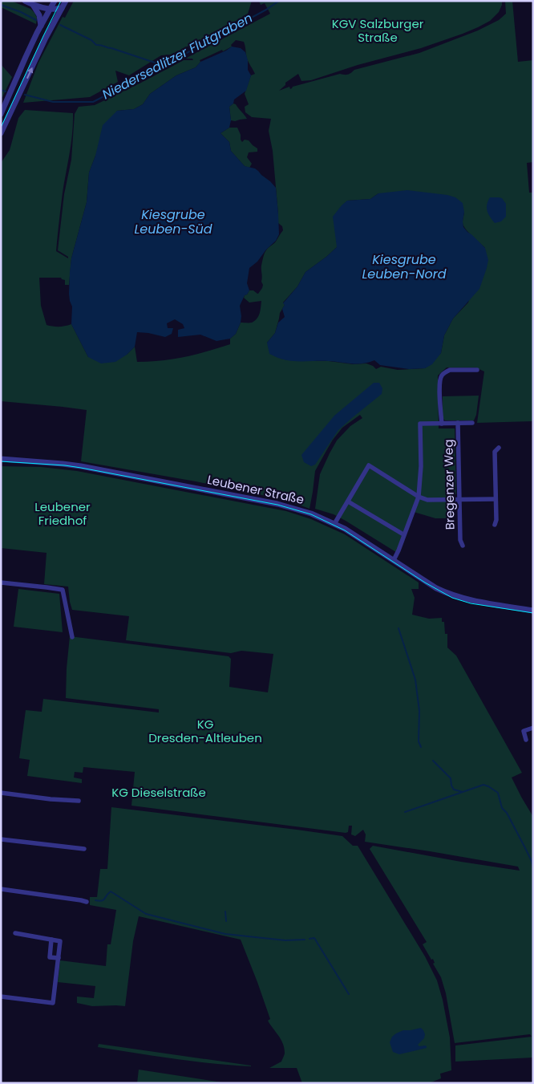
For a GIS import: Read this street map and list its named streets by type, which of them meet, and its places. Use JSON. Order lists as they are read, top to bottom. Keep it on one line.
{"streets":{"street":["Bregenzer Weg","Leubener Straße"]},"water":["Niedersedlitzer Flutgraben","Kiesgrube Leuben-Süd","Kiesgrube Leuben-Nord"],"parks":["KGV Salzburger Straße","Leubener Friedhof","KG Dresden-Altleuben","KG Dieselstraße"]}
